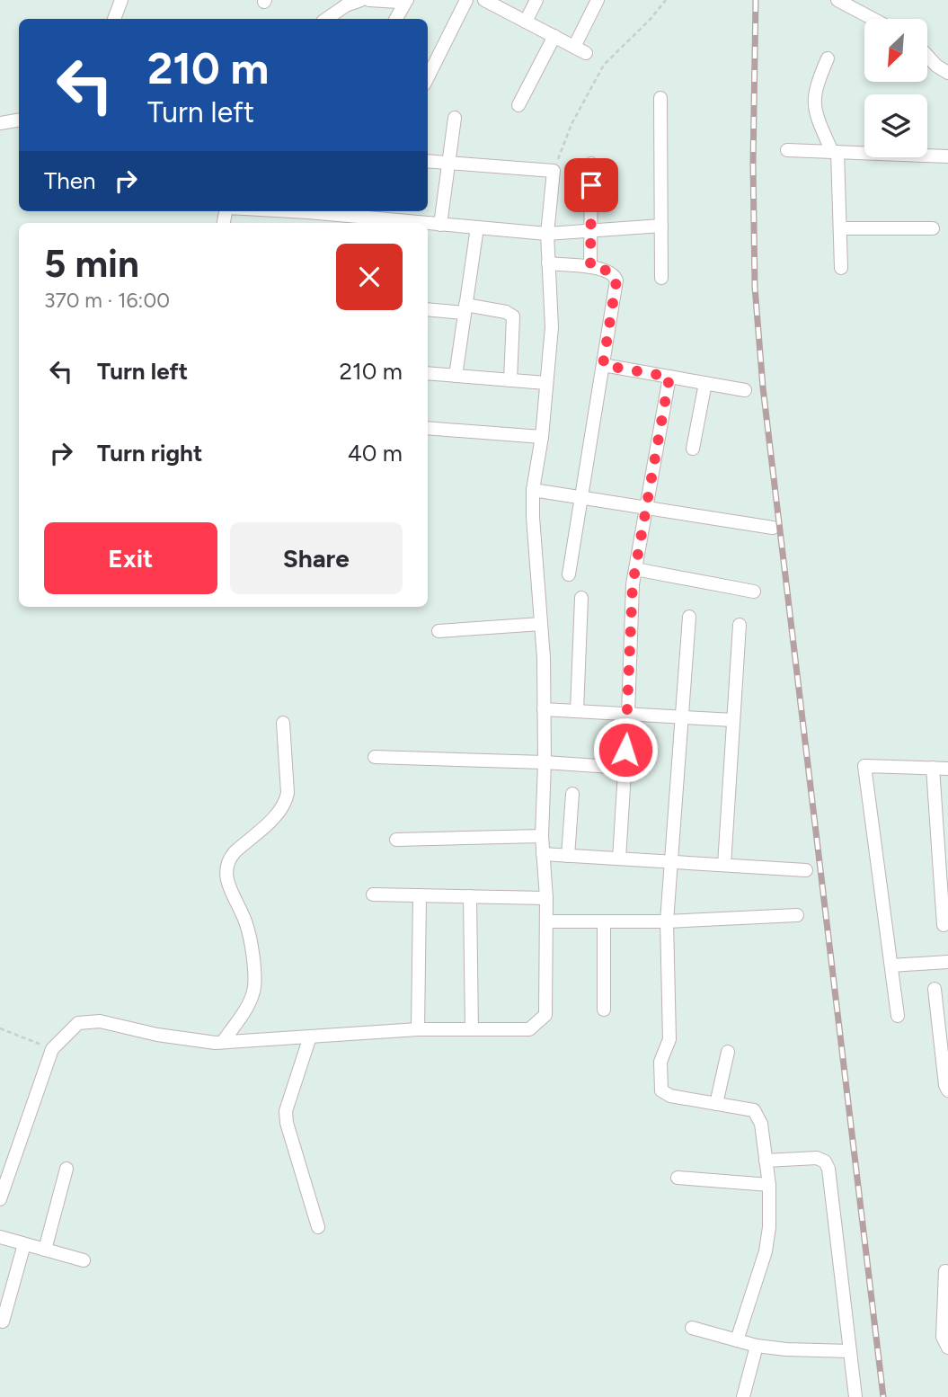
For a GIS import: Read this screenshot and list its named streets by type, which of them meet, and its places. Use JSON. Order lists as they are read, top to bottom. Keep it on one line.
{"north":"bottom left","page":{"turn":["210 m","Turn left"],"then":"Then","heading":["5 min","370 m · 16:00"],"list":[{"name":"Turn left","value":"210 m"},{"name":"Turn right","value":"40 m"}],"buttons":["Exit","Share"]}}
